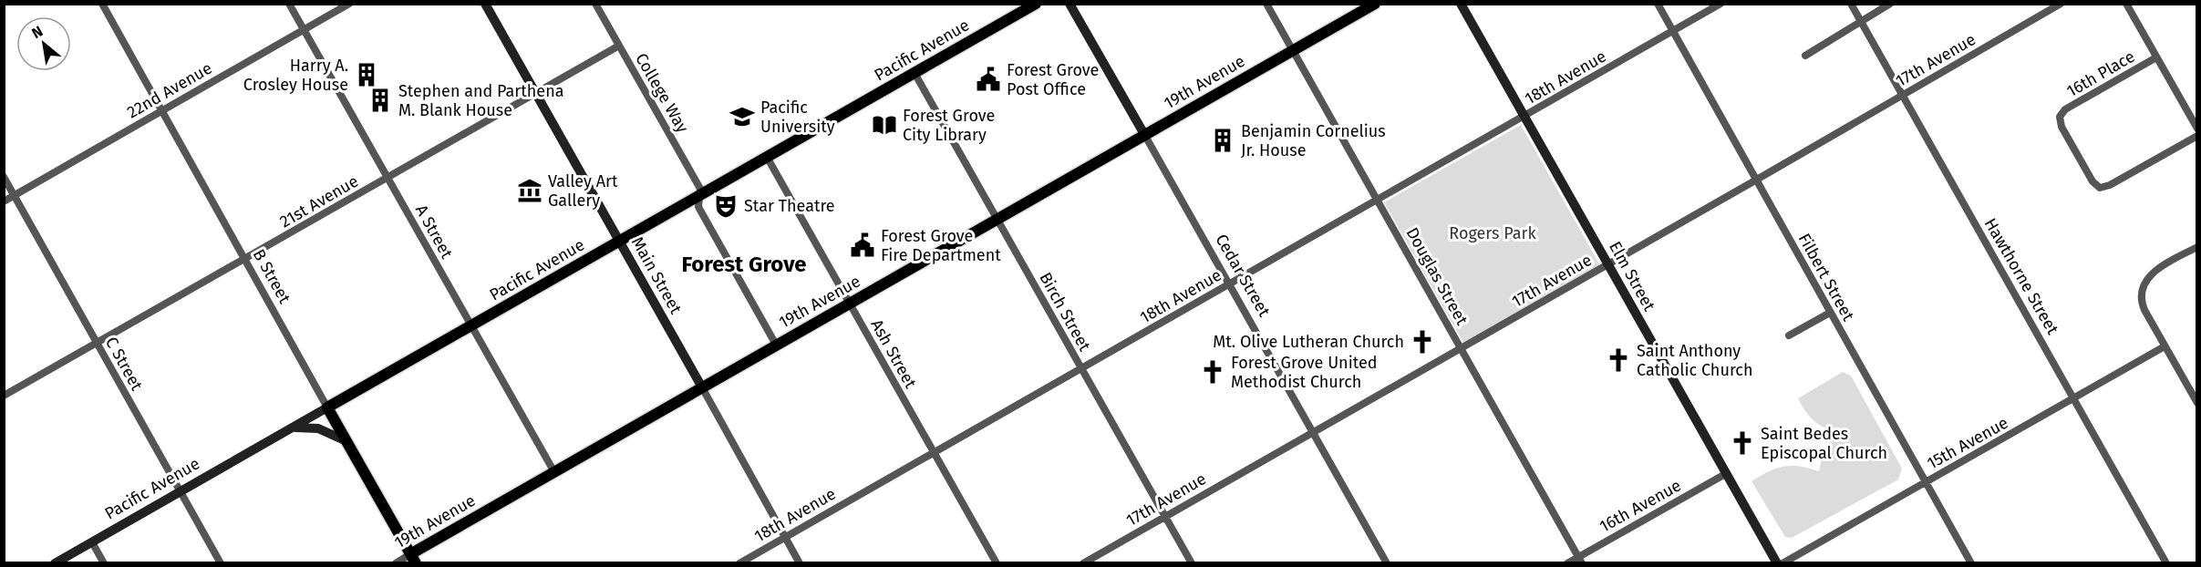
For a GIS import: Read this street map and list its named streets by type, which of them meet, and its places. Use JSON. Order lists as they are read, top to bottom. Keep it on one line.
{"streets":{"main road":["Pacific Avenue","19th Avenue","B Street"],"street":["17th Avenue","16th Place","18th Avenue","22nd Avenue","College Way","21st Avenue","A Street","Main Street","Cedar Street","Douglas Street","Elm Street","Hawthorne Street","Filbert Street","Birch Street","Ash Street","C Street","15th Avenue","16th Avenue"]},"crossings":[["Pacific Avenue","College Way"],["Pacific Avenue","A Street"],["Pacific Avenue","Main Street"],["Pacific Avenue","B Street"],["Pacific Avenue","Birch Street"],["Pacific Avenue","Ash Street"],["Pacific Avenue","C Street"],["17th Avenue","Cedar Street"],["17th Avenue","Douglas Street"],["17th Avenue","Elm Street"],["17th Avenue","Hawthorne Street"],["17th Avenue","Filbert Street"],["17th Avenue","Birch Street"],["18th Avenue","Main Street"],["18th Avenue","Cedar Street"],["18th Avenue","Douglas Street"],["18th Avenue","Elm Street"],["18th Avenue","Filbert Street"],["18th Avenue","Birch Street"],["18th Avenue","Ash Street"],["19th Avenue","College Way"],["19th Avenue","A Street"],["19th Avenue","Main Street"],["19th Avenue","Cedar Street"],["19th Avenue","B Street"],["19th Avenue","Douglas Street"],["19th Avenue","Birch Street"],["19th Avenue","Ash Street"],["22nd Avenue","A Street"],["22nd Avenue","B Street"],["22nd Avenue","C Street"],["College Way","21st Avenue"],["21st Avenue","A Street"],["21st Avenue","Main Street"],["21st Avenue","B Street"],["21st Avenue","C Street"],["Douglas Street","16th Avenue"],["Elm Street","16th Avenue"],["Hawthorne Street","15th Avenue"],["Filbert Street","15th Avenue"]],"districts":["Forest Grove"],"parks":["Rogers Park"],"places":{"building":["Harry A. Crosley House","Stephen and Parthena M. Blank House","Benjamin Cornelius Jr. House"],"public building":["Forest Grove Post Office","Forest Grove Fire Department"],"school or university":["Pacific University"],"library":["Forest Grove City Library"],"museum":["Valley Art Gallery"],"theatre":["Star Theatre"],"church":["Mt. Olive Lutheran Church","Saint Anthony Catholic Church","Forest Grove United Methodist Church","Saint Bedes Episcopal Church"]},"north":"top left"}
